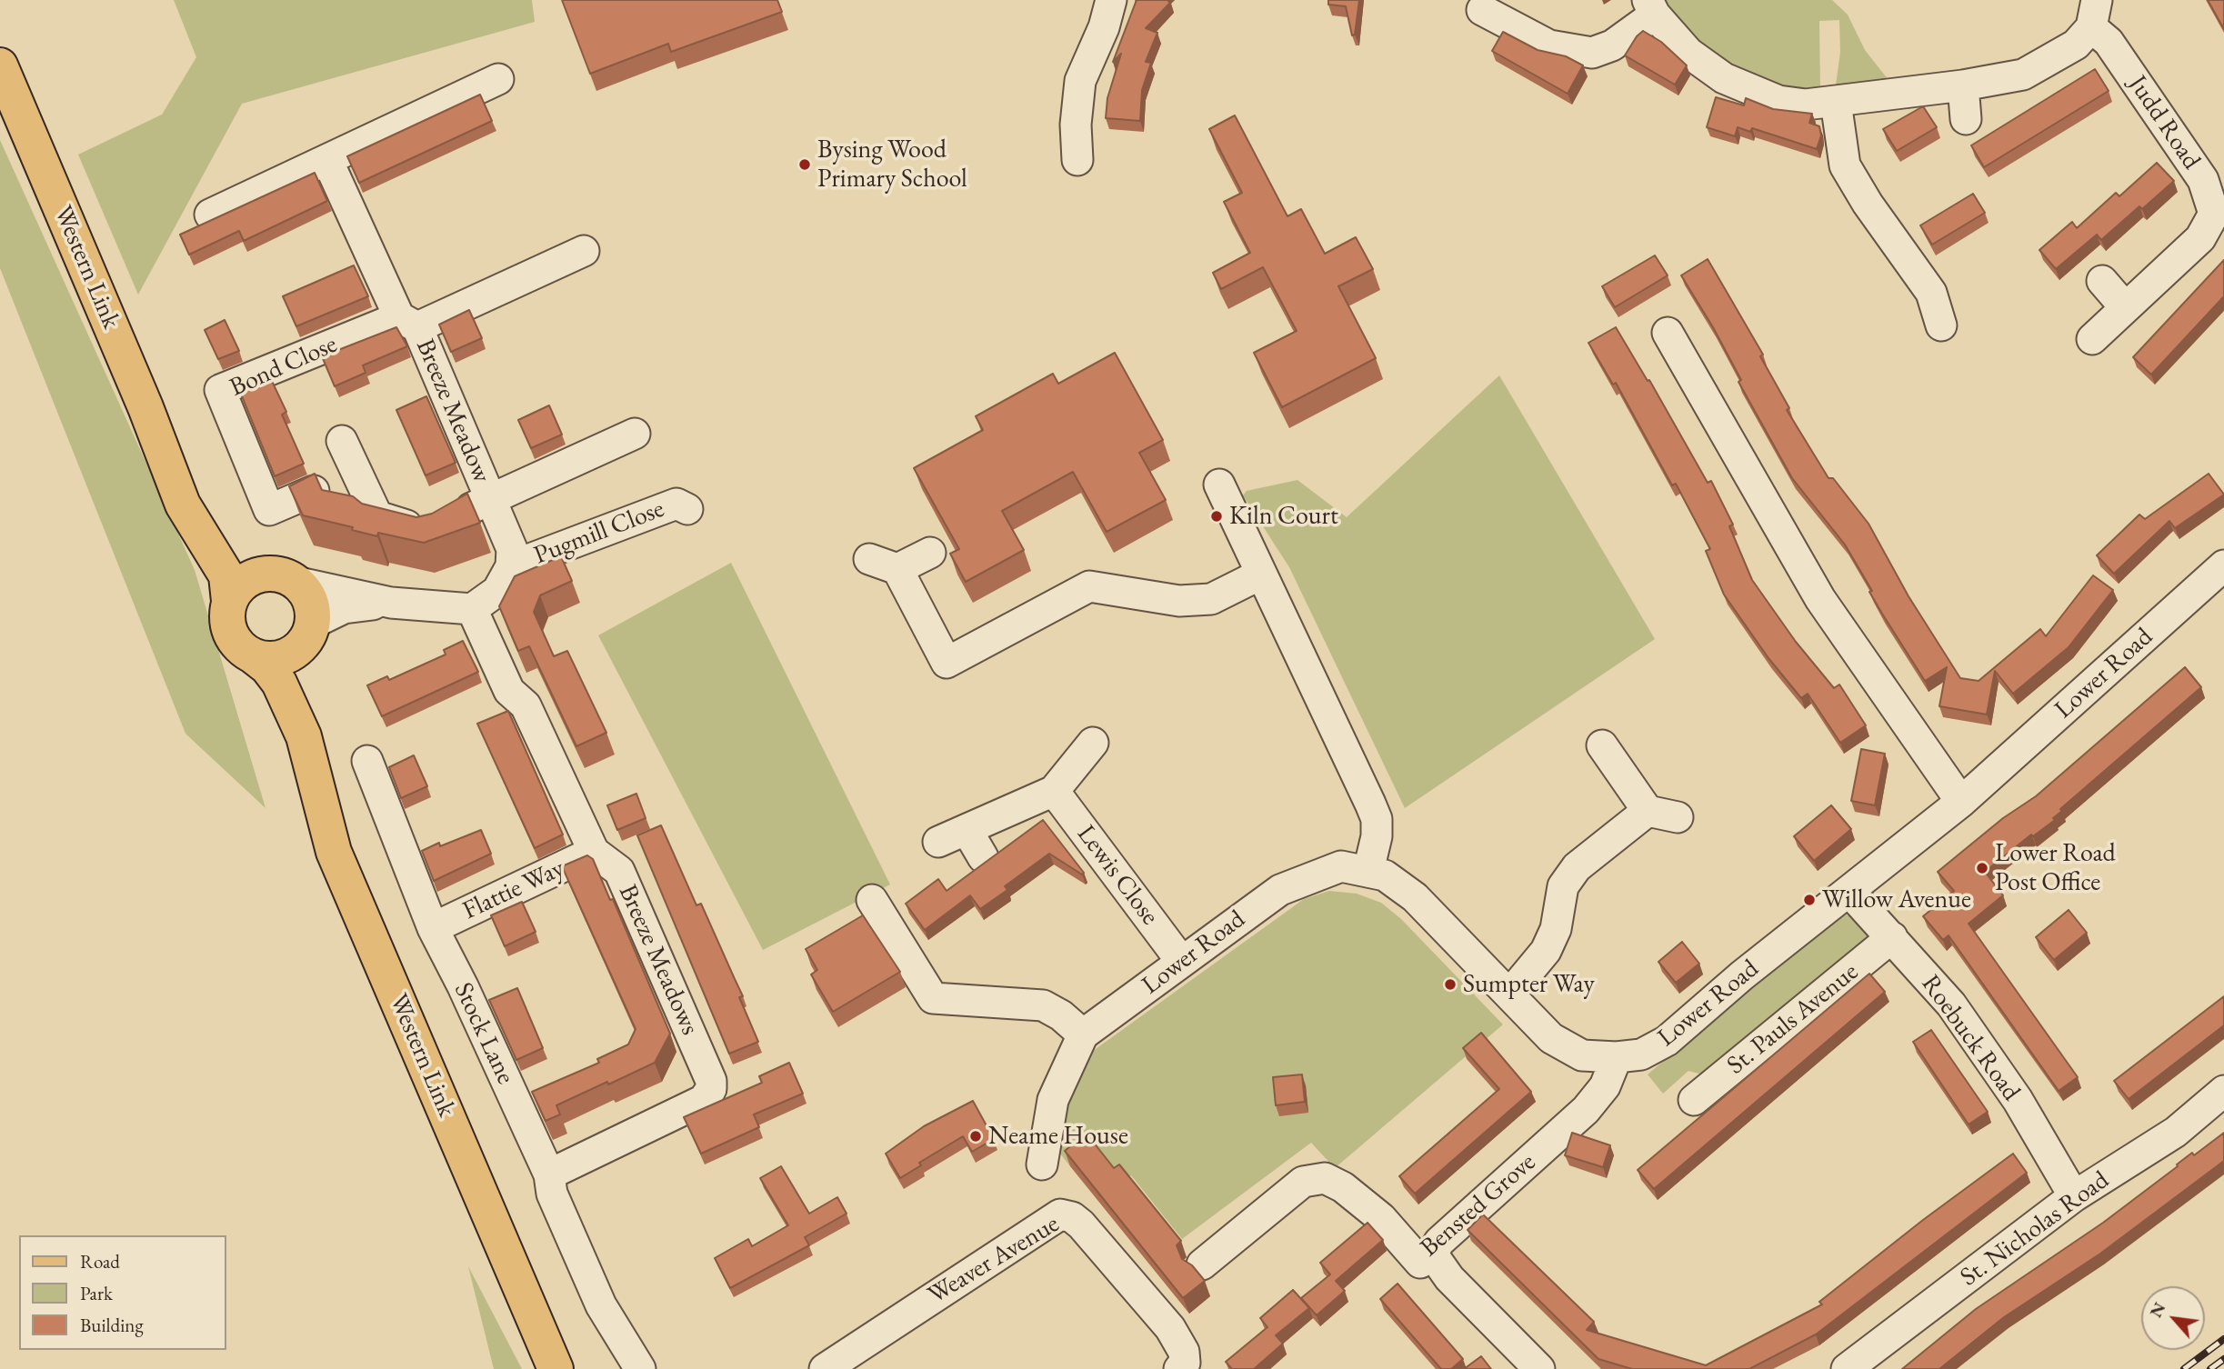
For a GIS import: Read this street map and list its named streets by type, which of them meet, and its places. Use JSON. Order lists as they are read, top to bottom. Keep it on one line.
{"streets":{"main road":["Western Link"],"street":["Judd Road","Bond Close","Breeze Meadow","Pugmill Close","Lower Road","Lewis Close","Flattie Way","Breeze Meadows","St. Pauls Avenue","Stock Lane","Roebuck Road","Bensted Grove","St. Nicholas Road","Weaver Avenue"]},"crossings":[["Bond Close","Breeze Meadow"],["Breeze Meadow","Pugmill Close"],["Lower Road","Lewis Close"],["Lower Road","Roebuck Road"],["Lower Road","Bensted Grove"],["Flattie Way","Breeze Meadows"],["Flattie Way","Stock Lane"],["Breeze Meadows","Stock Lane"],["St. Pauls Avenue","Roebuck Road"],["Roebuck Road","St. Nicholas Road"]],"places":["Bysing Wood Primary School","Kiln Court","Lower Road Post Office","Willow Avenue","Sumpter Way","Neame House"],"legend":["Road","Park","Building"],"north":"top left"}
